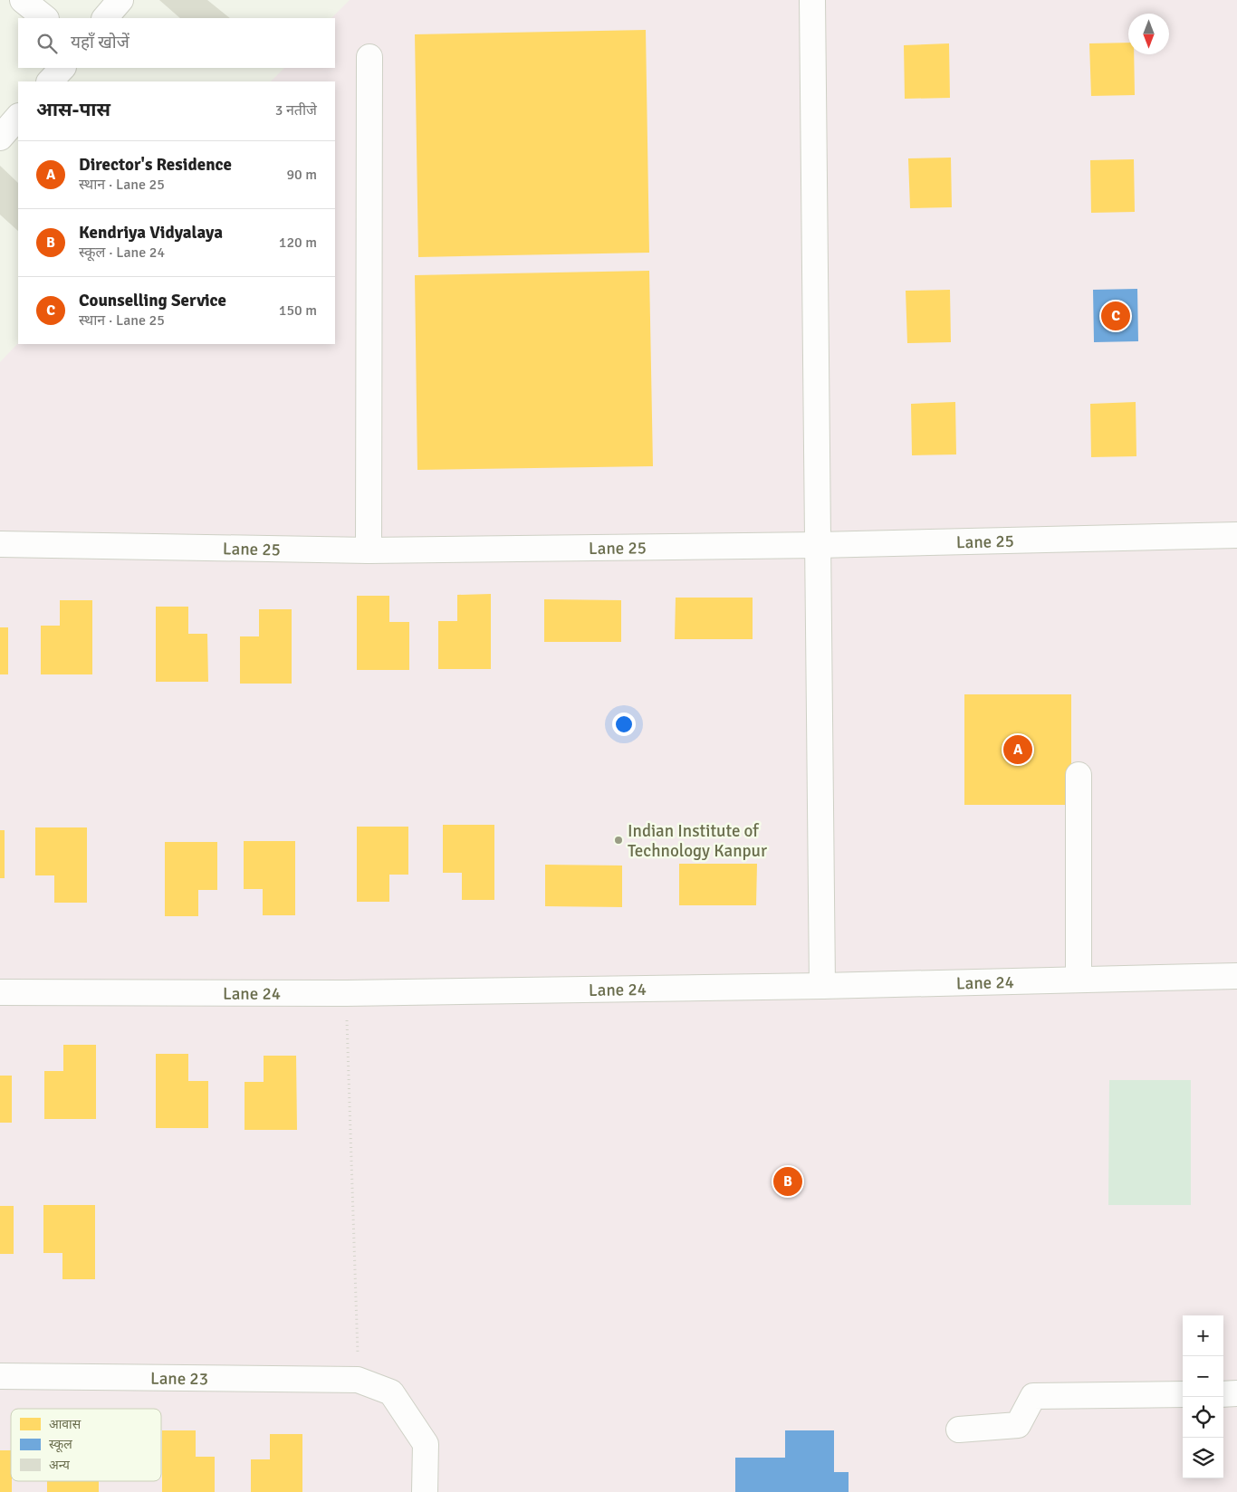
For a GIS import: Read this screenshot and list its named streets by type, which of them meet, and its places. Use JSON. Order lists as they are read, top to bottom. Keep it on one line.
{"streets":{"street":["Lane 25","Lane 24","Lane 23"]},"places":["Indian Institute of Technology Kanpur"],"legend":["आवास","स्कूल","अन्य"],"north":"bottom","page":{"search":"यहाँ खोजें","heading":["आस-पास","3 नतीजे"],"list":[{"mark":"A","name":"Director's Residence","note":"स्थान · Lane 25","value":"90 m"},{"mark":"B","name":"Kendriya Vidyalaya","note":"स्कूल · Lane 24","value":"120 m"},{"mark":"C","name":"Counselling Service","note":"स्थान · Lane 25","value":"150 m"}],"pins":["C","A","B"],"map_buttons":["+","−"]}}
